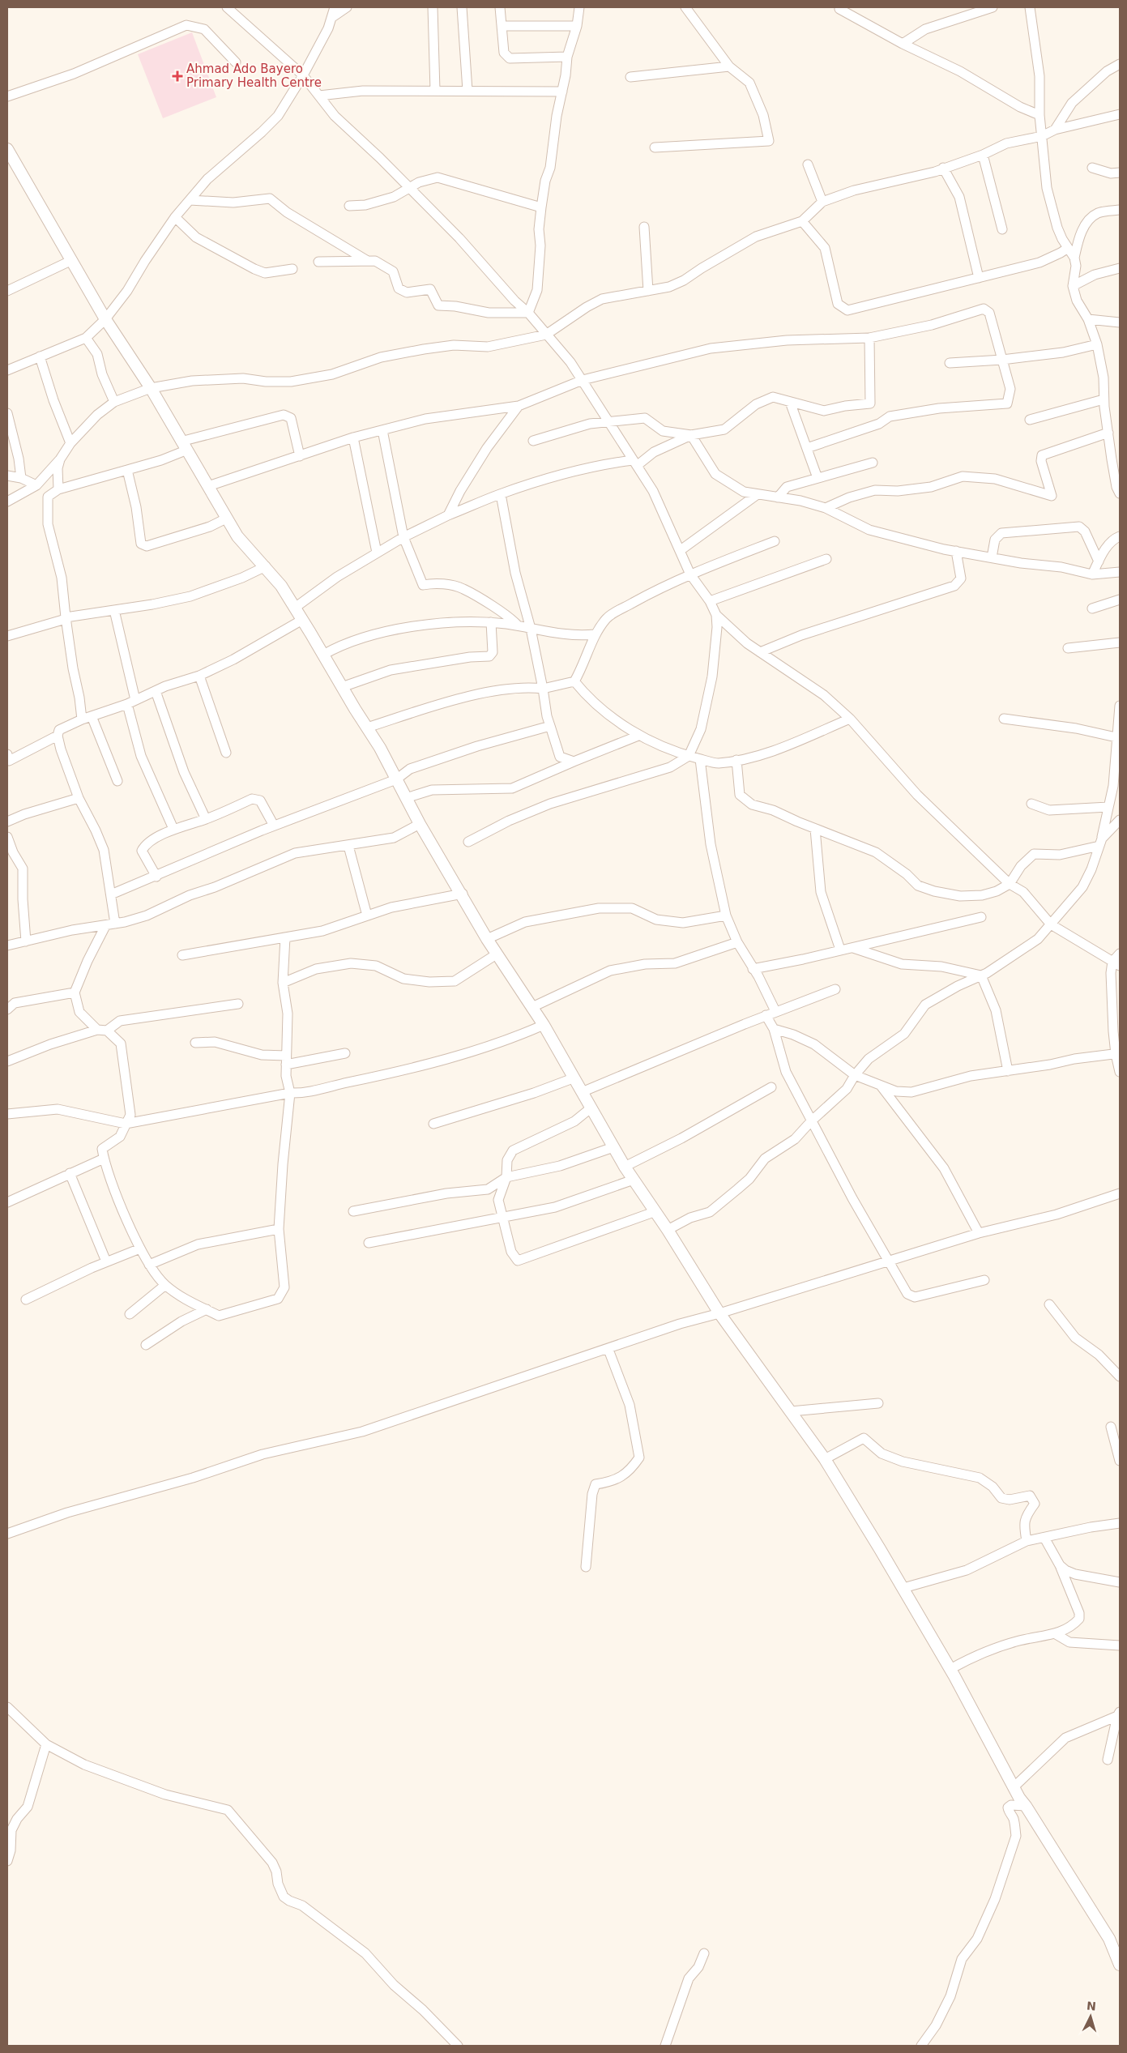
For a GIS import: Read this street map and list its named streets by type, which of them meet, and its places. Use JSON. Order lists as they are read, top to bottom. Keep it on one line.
{"places":{"health":["Ahmad Ado Bayero Primary Health Centre"]},"north":"top"}
